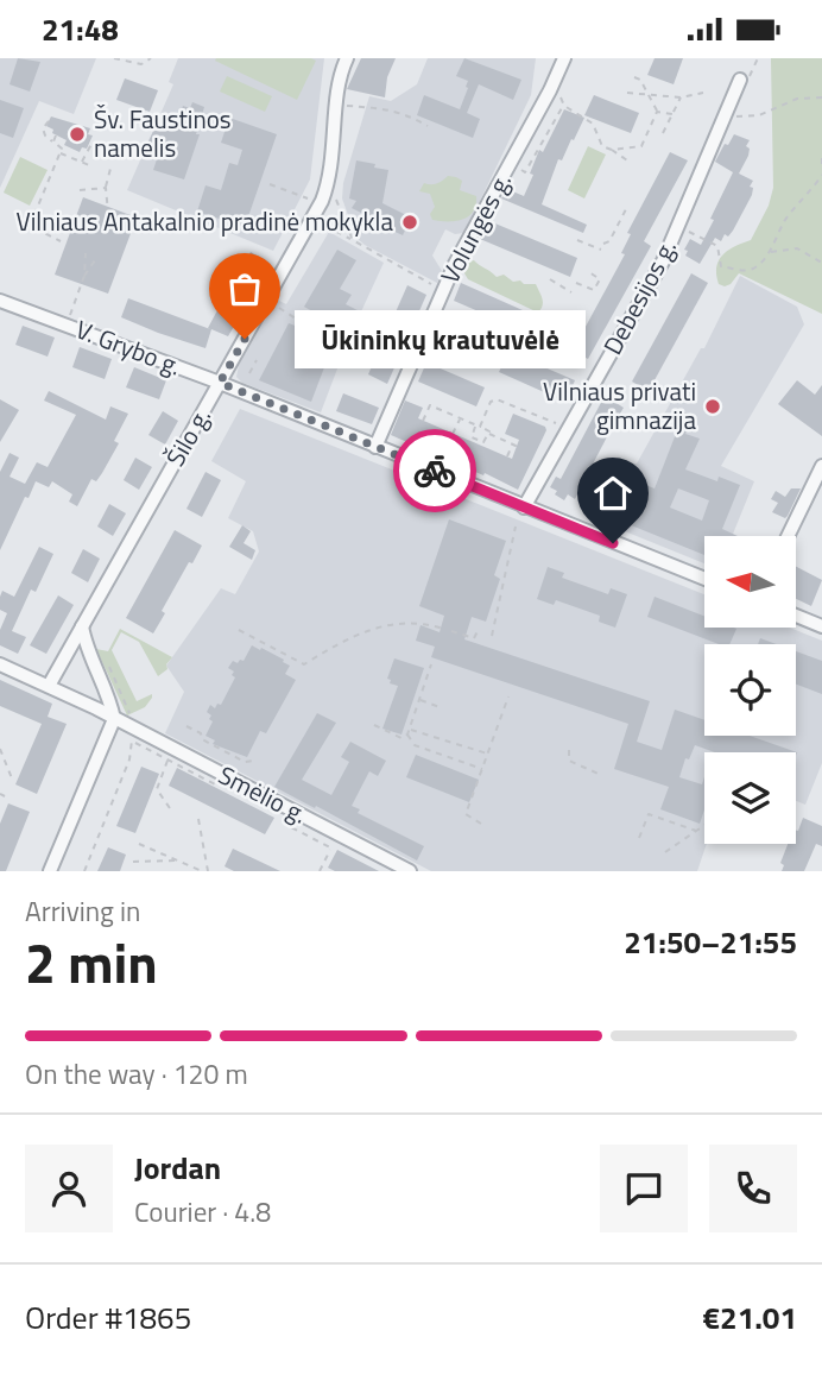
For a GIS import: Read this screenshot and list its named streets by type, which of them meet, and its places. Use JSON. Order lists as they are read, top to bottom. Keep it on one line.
{"streets":{"street":["Volungės g.","Debesijos g.","V. Grybo g.","Šilo g.","Smėlio g."]},"crossings":[["Volungės g.","V. Grybo g."],["Debesijos g.","V. Grybo g."],["V. Grybo g.","Šilo g."]],"places":["Šv. Faustinos namelis","Vilniaus Antakalnio pradinė mokykla","Ūkininkų krautuvėlė","Vilniaus privati gimnazija"],"north":"left","page":{"status":"21:48","bubble":"Ūkininkų krautuvėlė","heading":["2 min","Arriving in","21:50–21:55"],"panel":["Jordan","Courier · 4.8","Order #1865","€21.01"],"bar":"On the way · 120 m"}}
